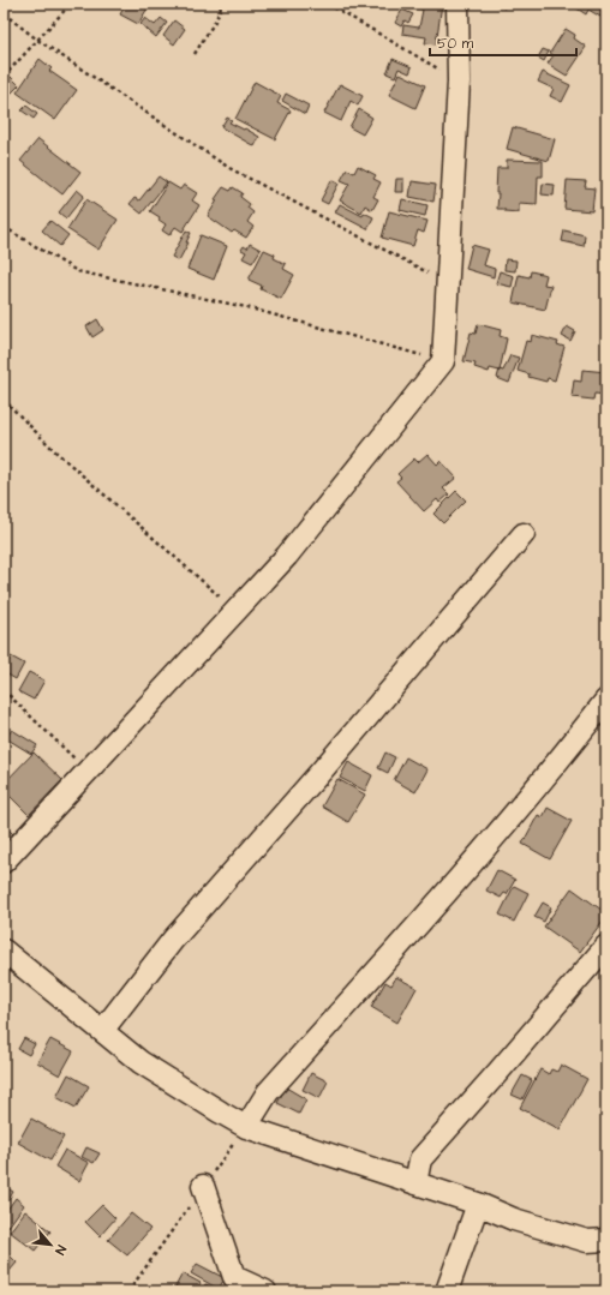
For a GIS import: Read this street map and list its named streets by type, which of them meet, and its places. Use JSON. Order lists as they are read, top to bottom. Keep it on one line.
{"scale_bar":"50 m","north":"bottom right"}
